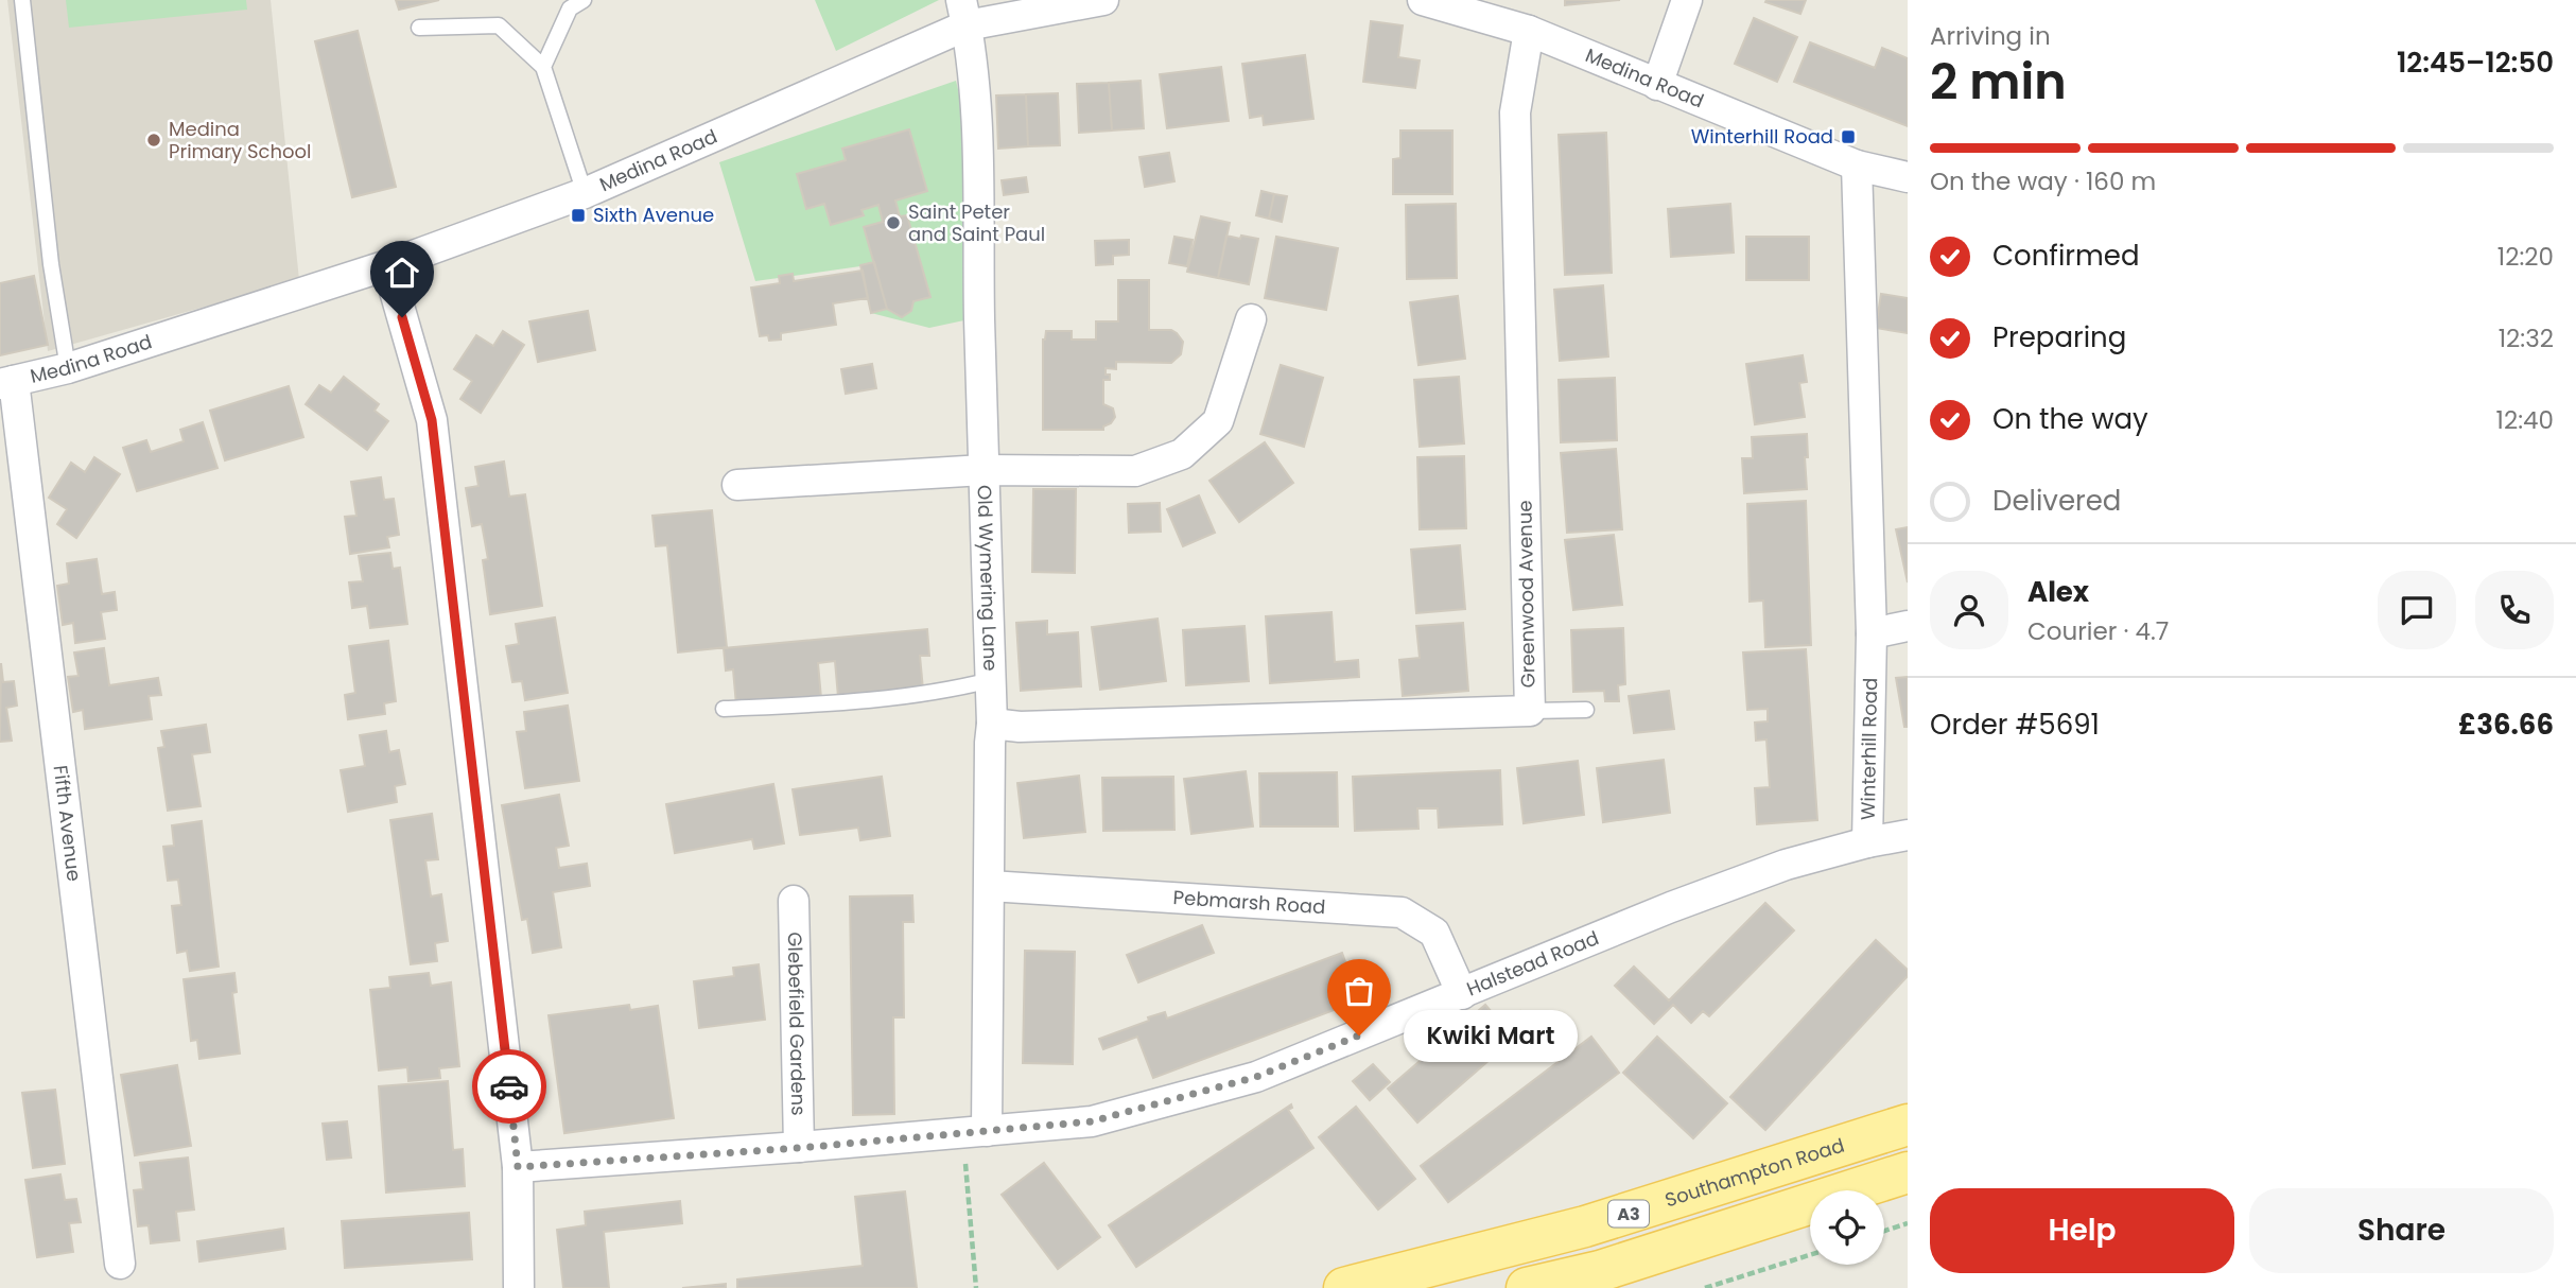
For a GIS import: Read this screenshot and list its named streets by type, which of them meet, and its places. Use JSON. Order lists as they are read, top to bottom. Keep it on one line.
{"streets":{"main road":["Southampton Road","A3"],"street":["Medina Road","Old Wymering Lane","Greenwood Avenue","Winterhill Road","Fifth Avenue","Pebmarsh Road","Halstead Road","Glebefield Gardens"]},"crossings":[["Medina Road","Old Wymering Lane"],["Medina Road","Greenwood Avenue"],["Medina Road","Winterhill Road"],["Medina Road","Fifth Avenue"],["Old Wymering Lane","Greenwood Avenue"],["Old Wymering Lane","Pebmarsh Road"],["Old Wymering Lane","Halstead Road"],["Winterhill Road","Halstead Road"],["Pebmarsh Road","Halstead Road"],["Halstead Road","Glebefield Gardens"]],"places":{"transit":["Winterhill Road","Sixth Avenue"],"other":["Medina Primary School","Saint Peter and Saint Paul","Kwiki Mart"]},"page":{"heading":["2 min","Arriving in","12:45–12:50"],"panel":["Alex","Courier · 4.7","Order #5691","£36.66"],"bar":"On the way · 160 m","list":[["Confirmed","12:20"],["Preparing","12:32"],["On the way","12:40"],"Delivered"],"bubble":"Kwiki Mart","buttons":["Help","Share"]}}
